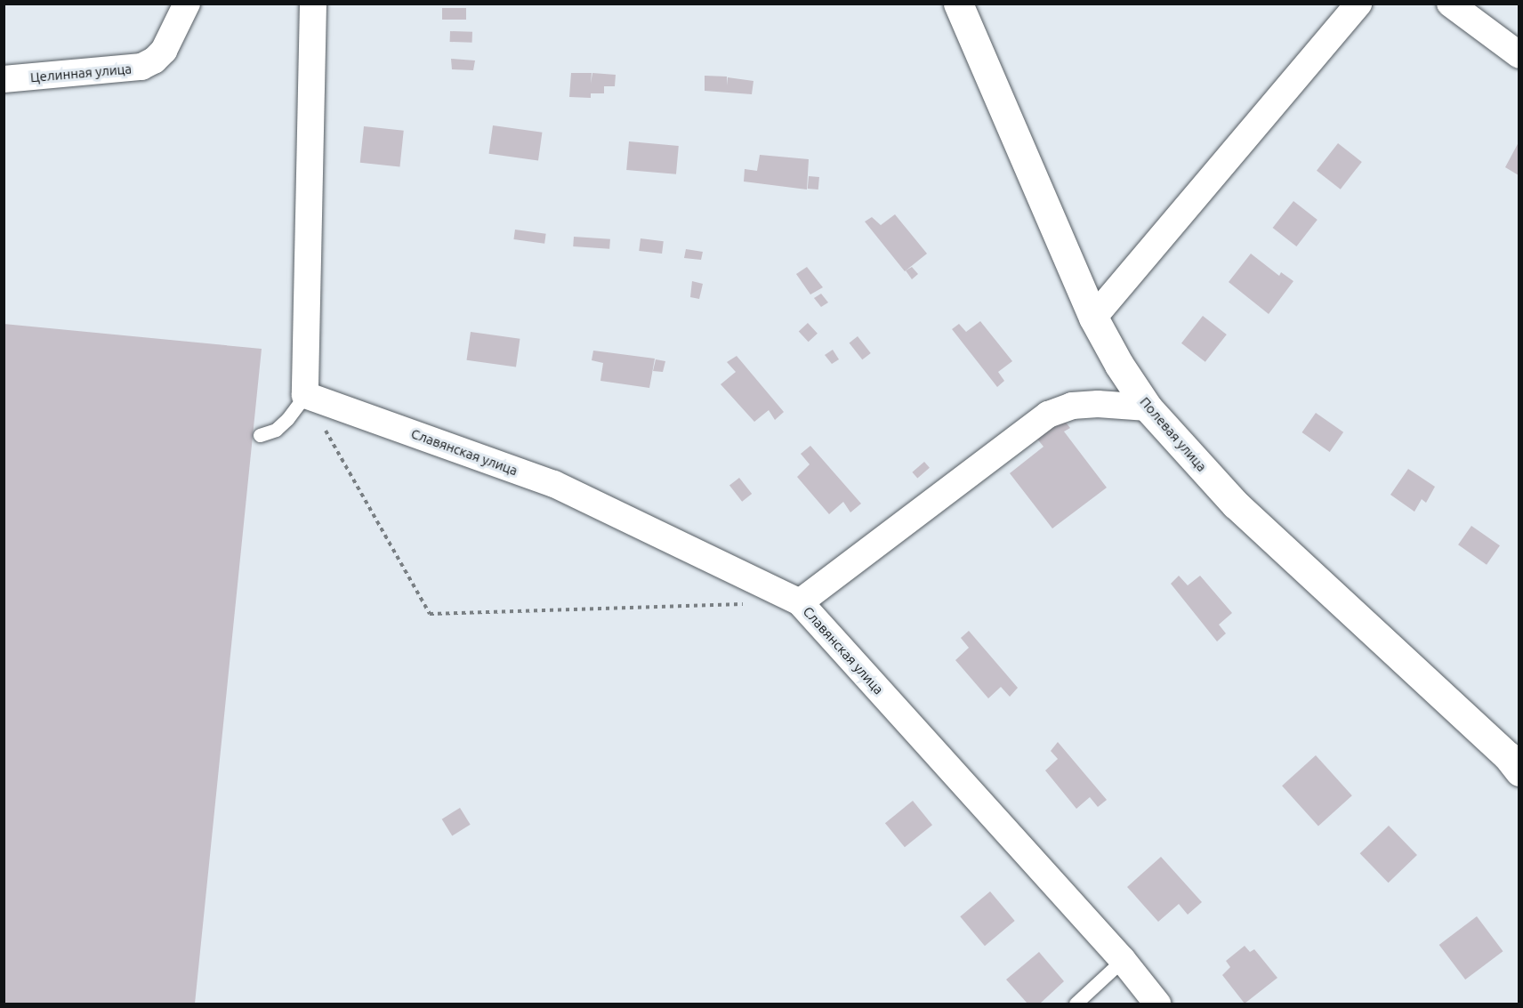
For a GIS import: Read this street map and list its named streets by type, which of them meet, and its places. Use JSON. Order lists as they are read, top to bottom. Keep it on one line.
{"streets":{"street":["Целинная улица","Полевая улица","Славянская улица"]}}
